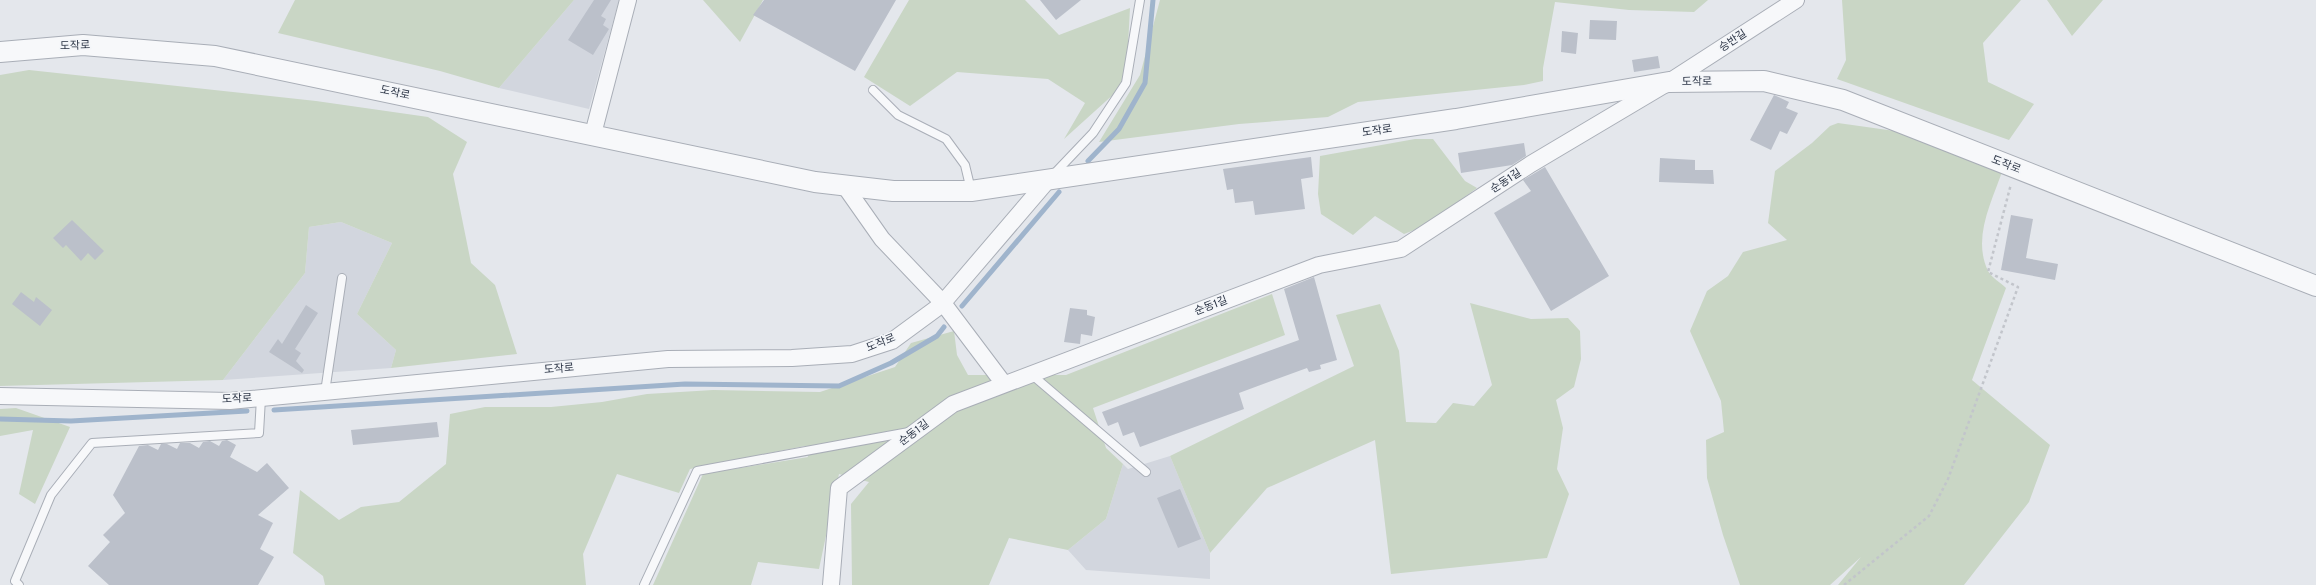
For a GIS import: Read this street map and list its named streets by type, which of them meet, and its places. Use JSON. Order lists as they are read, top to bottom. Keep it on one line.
{"streets":{"street":["승반길","도작로","순동1길"]},"crossings":[["승반길","도작로"],["승반길","순동1길"],["도작로","순동1길"]]}
